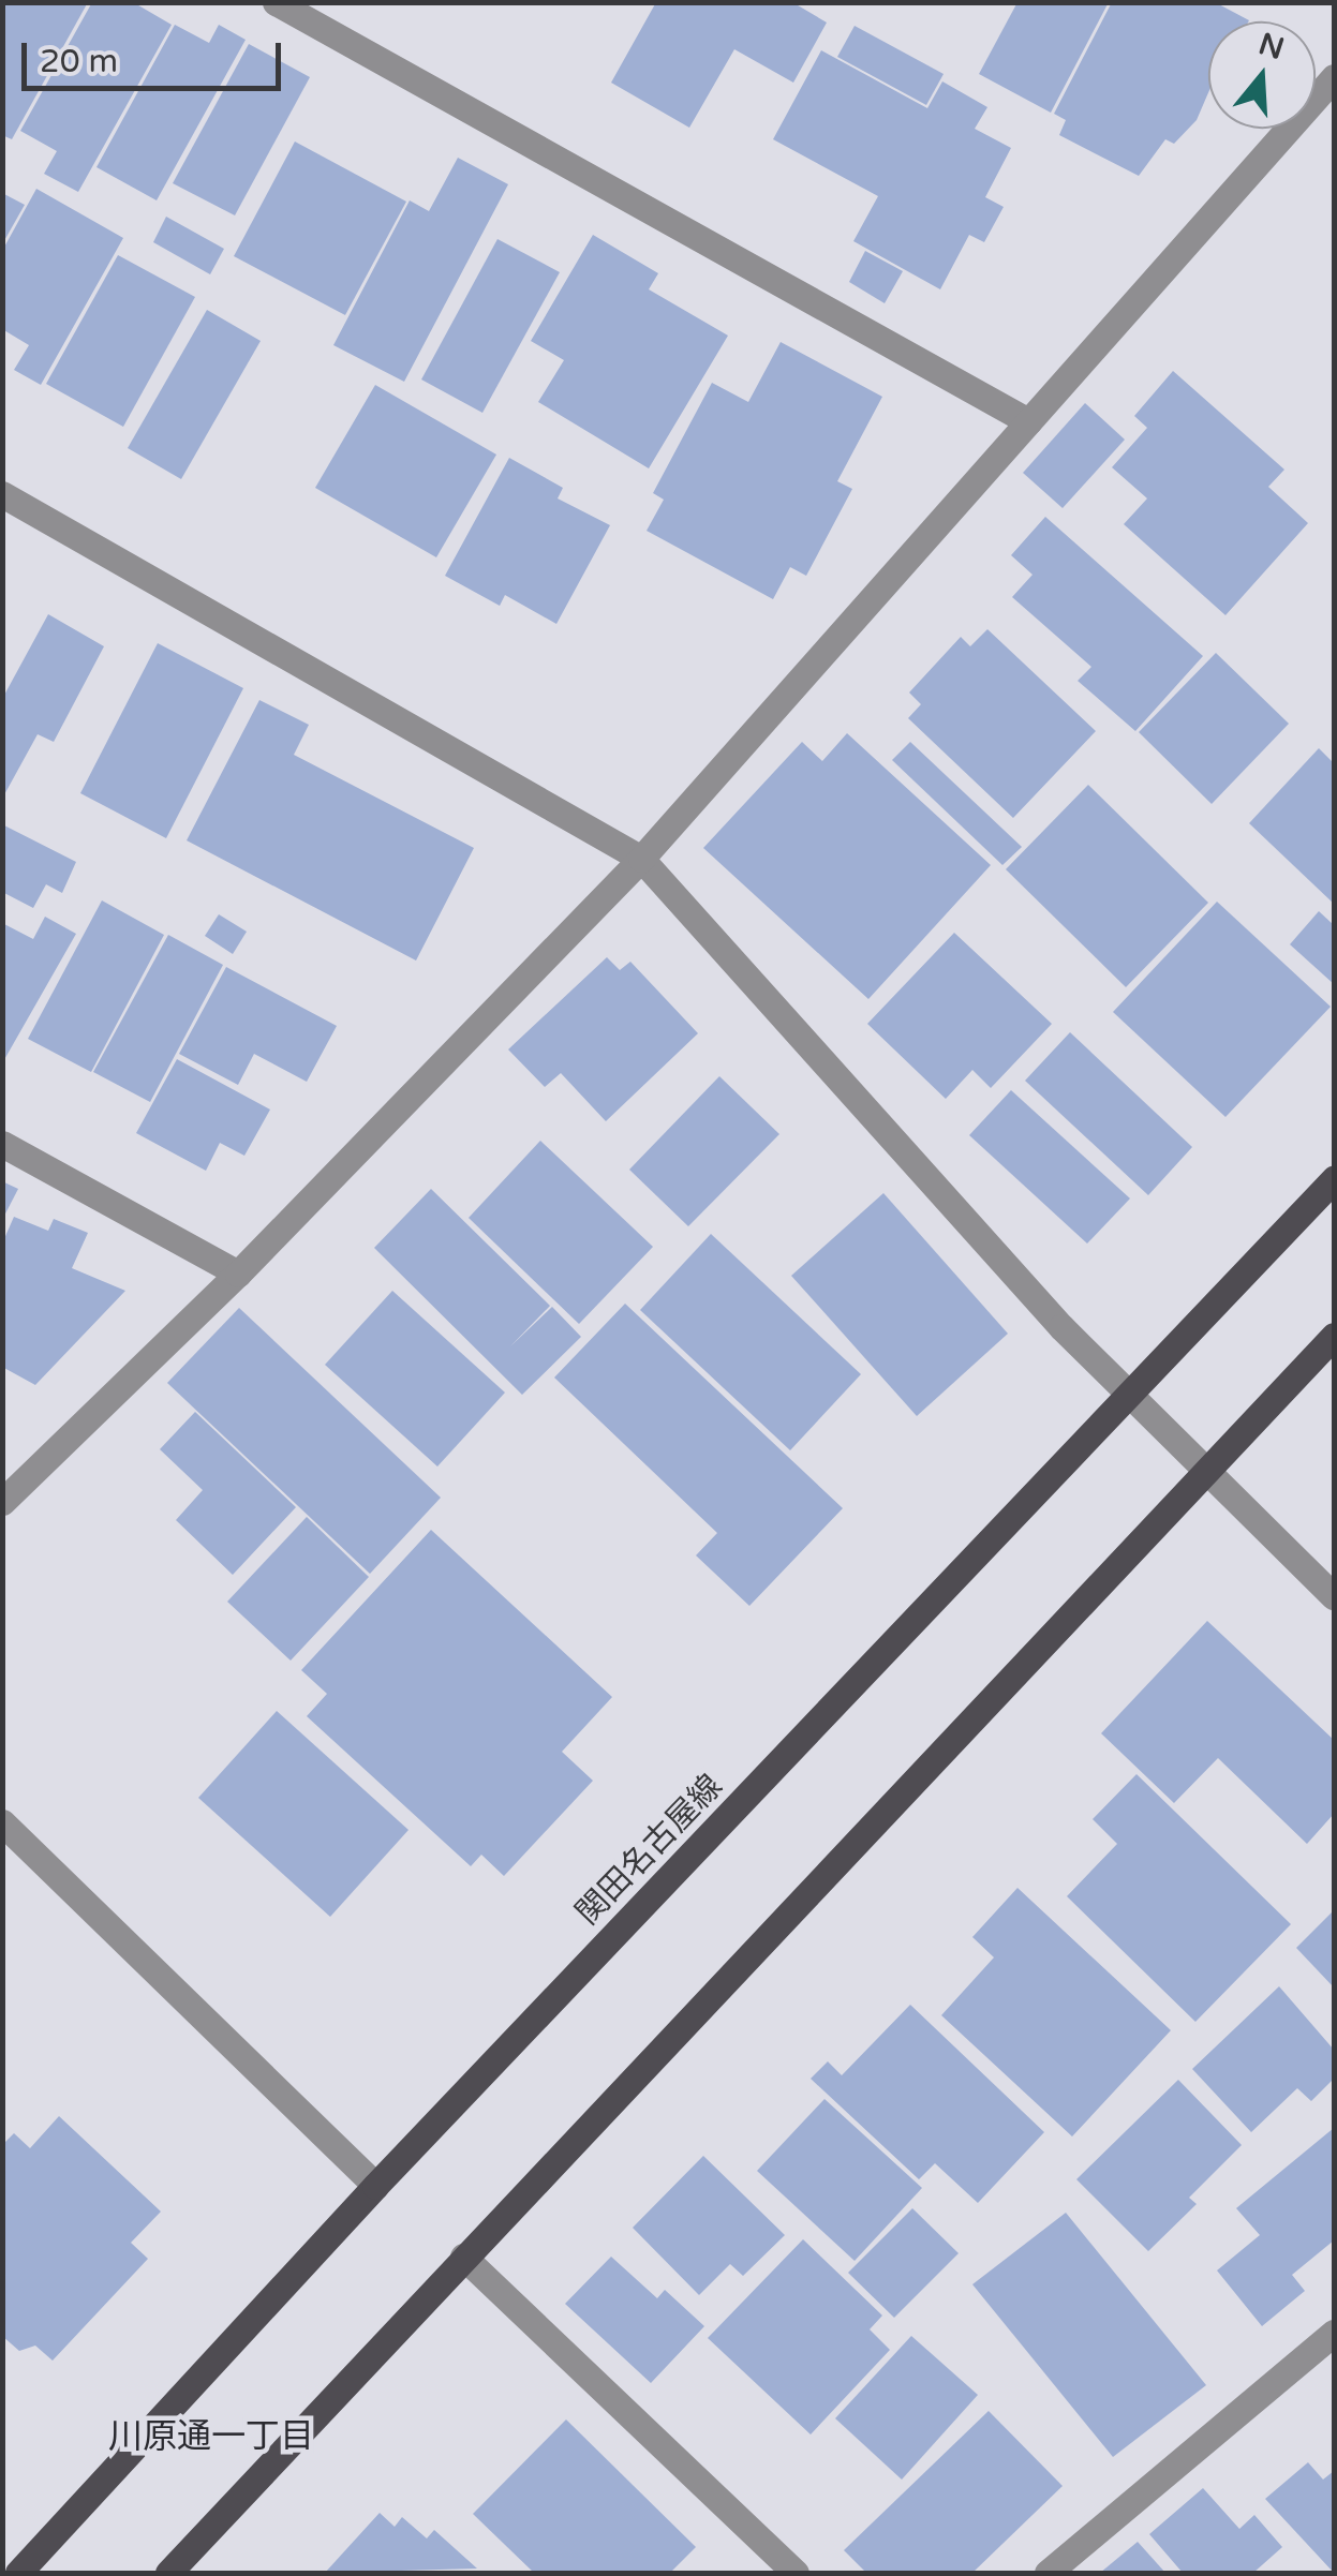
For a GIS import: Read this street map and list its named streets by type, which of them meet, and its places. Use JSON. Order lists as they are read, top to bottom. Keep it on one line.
{"streets":{"main road":["関田名古屋線"]},"districts":["川原通一丁目"],"scale_bar":"20 m","north":"top"}
